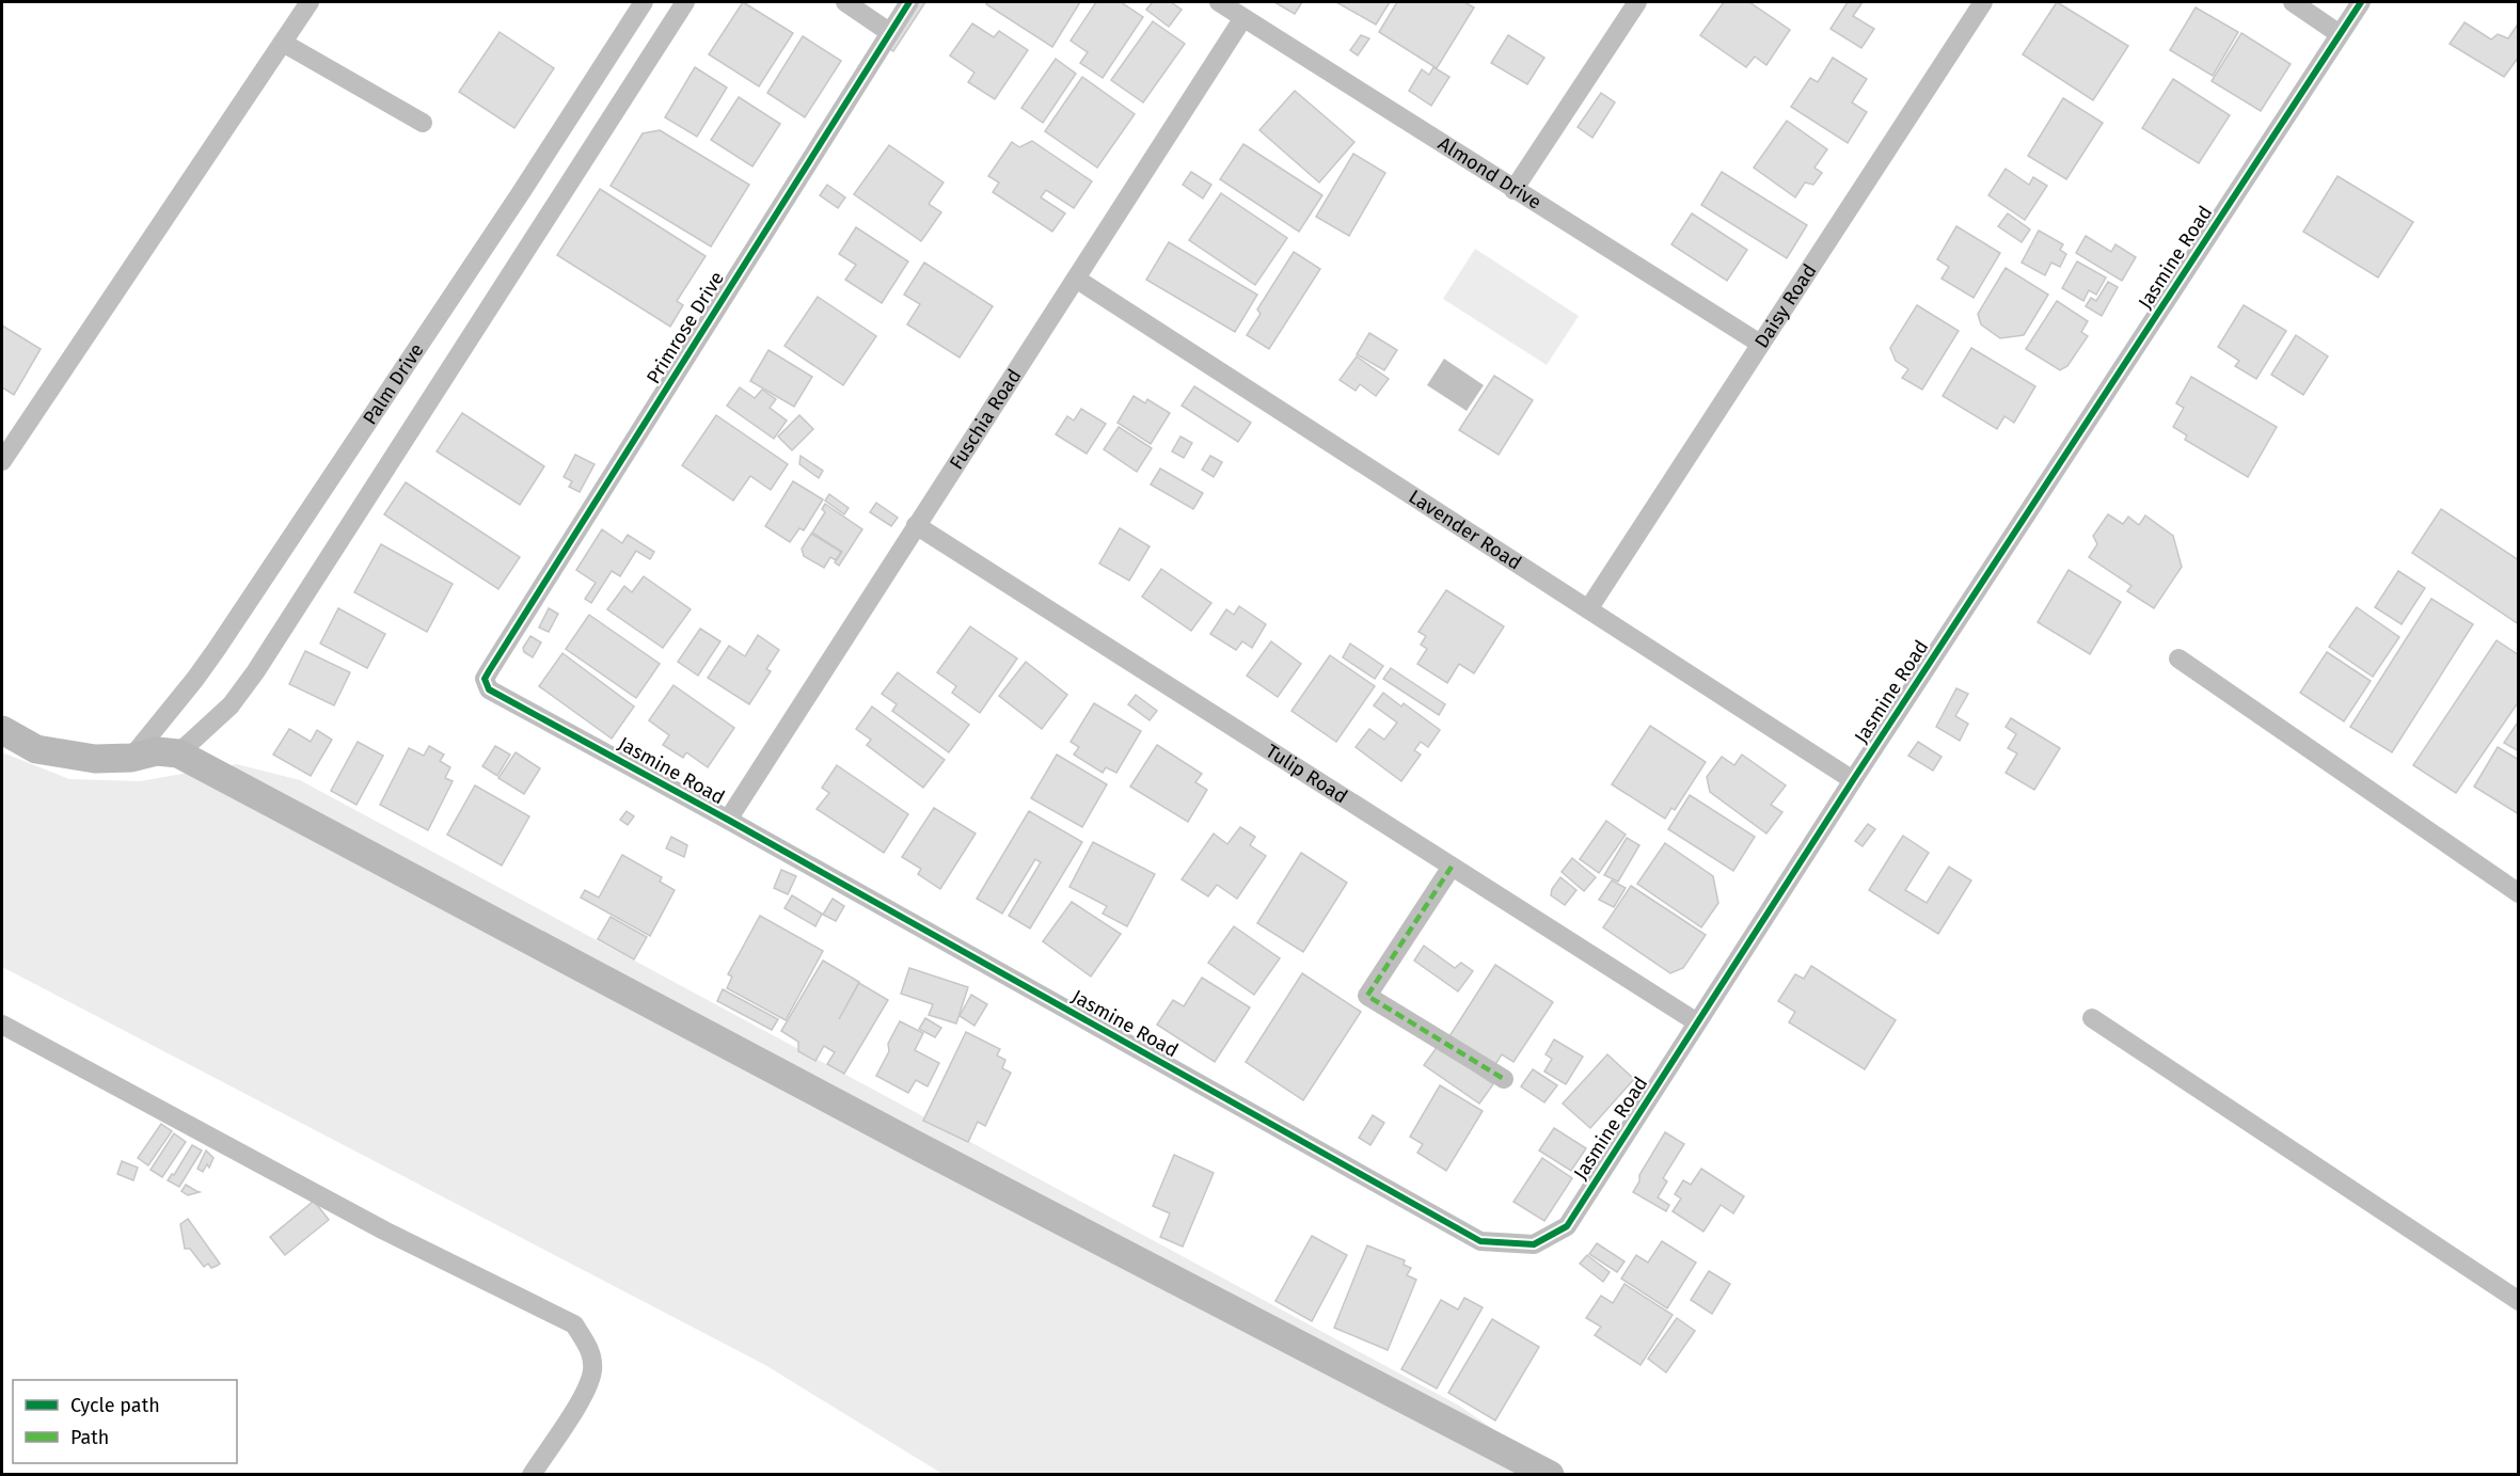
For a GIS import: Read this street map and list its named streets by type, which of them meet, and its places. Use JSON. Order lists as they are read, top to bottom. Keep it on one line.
{"streets":{"street":["Almond Drive","Jasmine Road","Daisy Road","Primrose Drive","Palm Drive","Fuschia Road","Lavender Road","Tulip Road"]},"crossings":[["Almond Drive","Daisy Road"],["Almond Drive","Fuschia Road"],["Jasmine Road","Primrose Drive"],["Jasmine Road","Fuschia Road"],["Jasmine Road","Lavender Road"],["Jasmine Road","Tulip Road"],["Daisy Road","Lavender Road"],["Fuschia Road","Lavender Road"],["Fuschia Road","Tulip Road"]],"legend":["Cycle path","Path"]}
